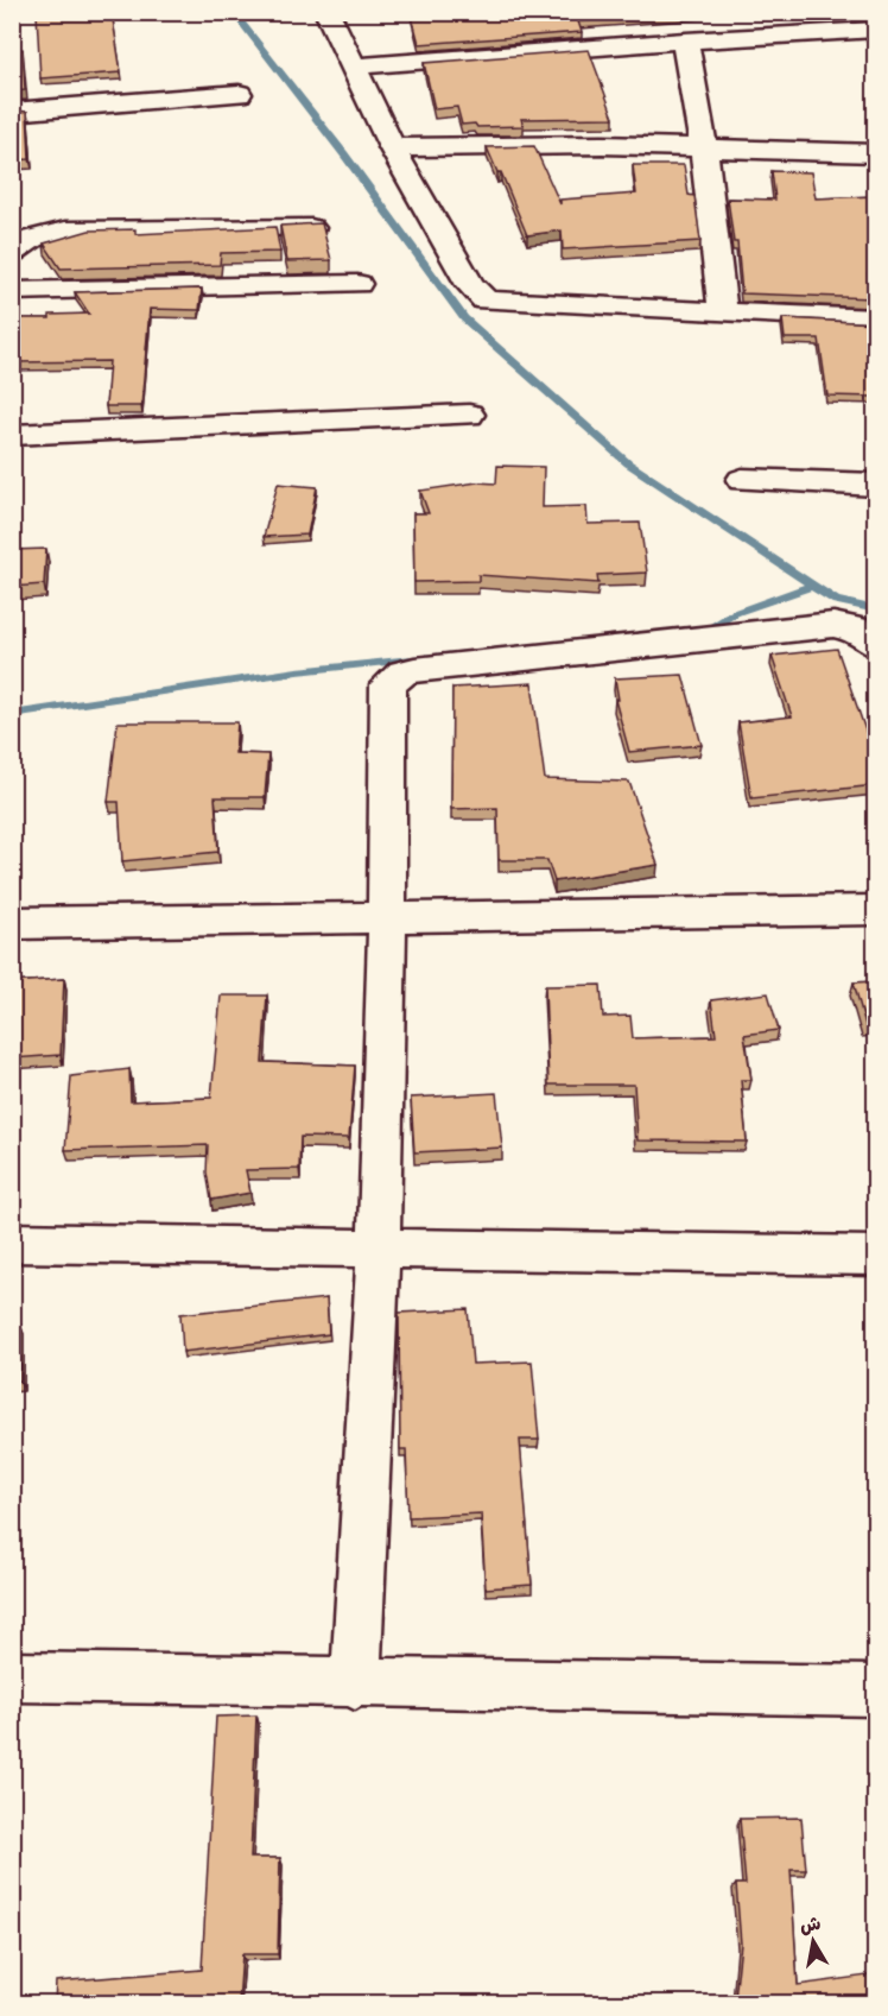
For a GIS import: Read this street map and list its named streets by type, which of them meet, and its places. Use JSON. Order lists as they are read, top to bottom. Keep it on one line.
{"north":"top"}
